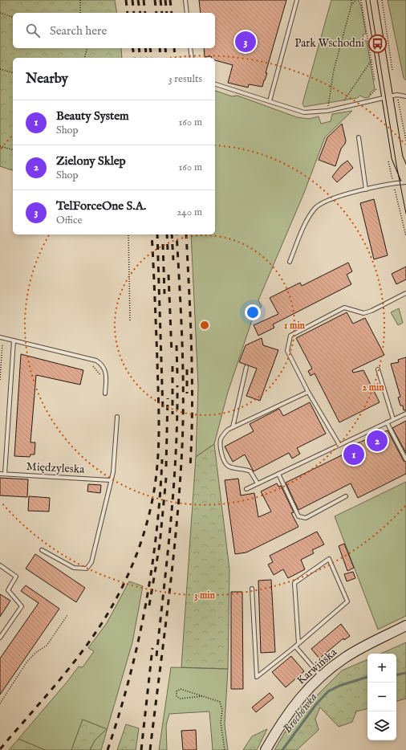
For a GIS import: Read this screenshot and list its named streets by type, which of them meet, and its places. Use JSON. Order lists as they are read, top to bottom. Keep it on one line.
{"streets":{"street":["Karwińska"],"lane":["Międzyleska"]},"water":["Brochówka"],"places":{"bus stop":["Park Wschodni"]},"page":{"search":"Search here","pins":["3","2","1"],"heading":["Nearby","3 results"],"list":[{"mark":"1","name":"Beauty System","note":"Shop","value":"160 m"},{"mark":"2","name":"Zielony Sklep","note":"Shop","value":"160 m"},{"mark":"3","name":"TelForceOne S.A.","note":"Office","value":"240 m"}],"map_buttons":["+","−"]},"rings":["1 min","2 min","3 min"]}
